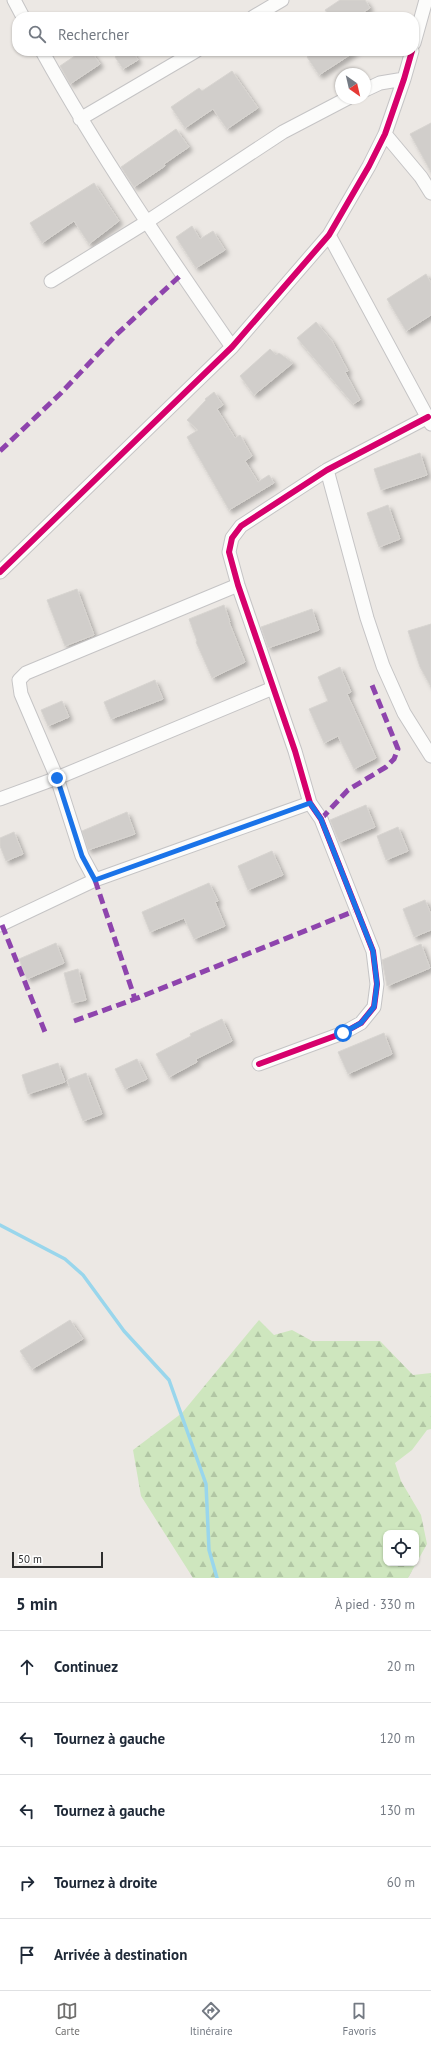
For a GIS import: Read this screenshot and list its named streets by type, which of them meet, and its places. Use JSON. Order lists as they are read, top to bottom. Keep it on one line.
{"scale_bar":"50 m","north":"bottom right","page":{"search":"Rechercher","scale":"50 m","heading":["5 min","À pied · 330 m"],"list":[["Continuez","20 m"],["Tournez à gauche","120 m"],["Tournez à gauche","130 m"],["Tournez à droite","60 m"],"Arrivée à destination"],"nav":["Carte","Itinéraire","Favoris"]}}
